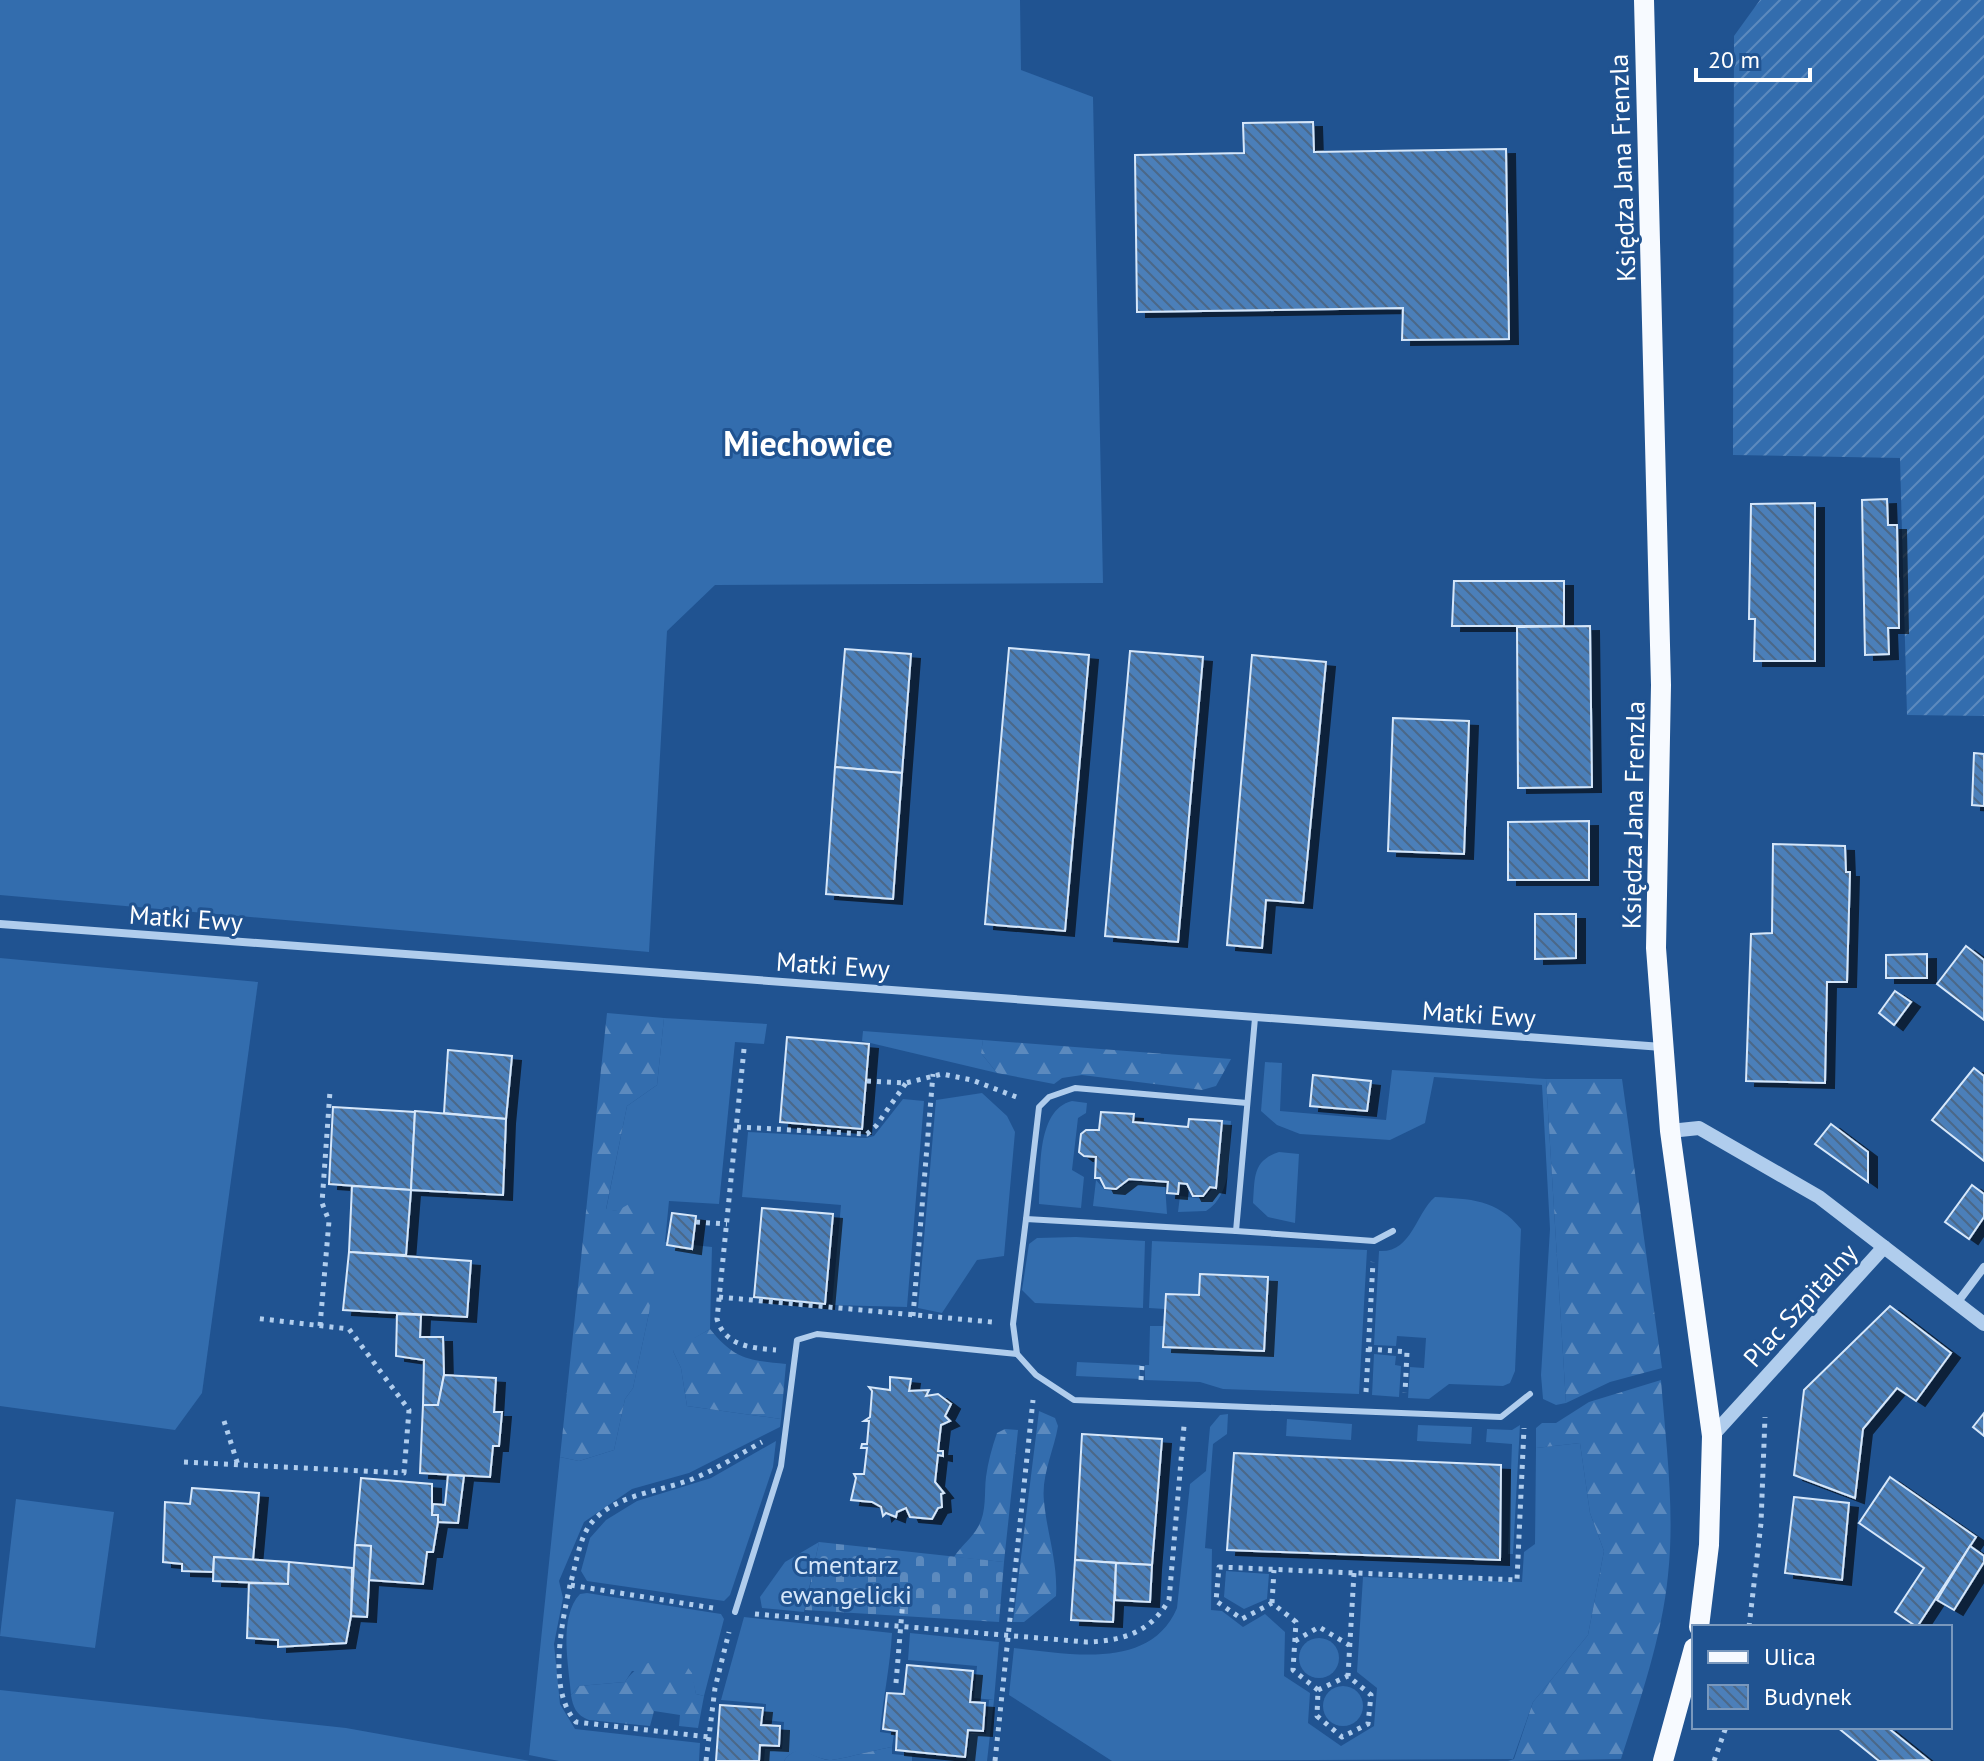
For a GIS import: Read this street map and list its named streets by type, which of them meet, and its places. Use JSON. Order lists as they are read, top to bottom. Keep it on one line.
{"streets":{"main road":["Księdza Jana Frenzla"],"street":["Matki Ewy","Plac Szpitalny"]},"crossings":[["Księdza Jana Frenzla","Matki Ewy"],["Księdza Jana Frenzla","Plac Szpitalny"]],"districts":["Miechowice"],"parks":["Cmentarz ewangelicki"],"legend":["Ulica","Budynek"],"scale_bar":"20 m"}
